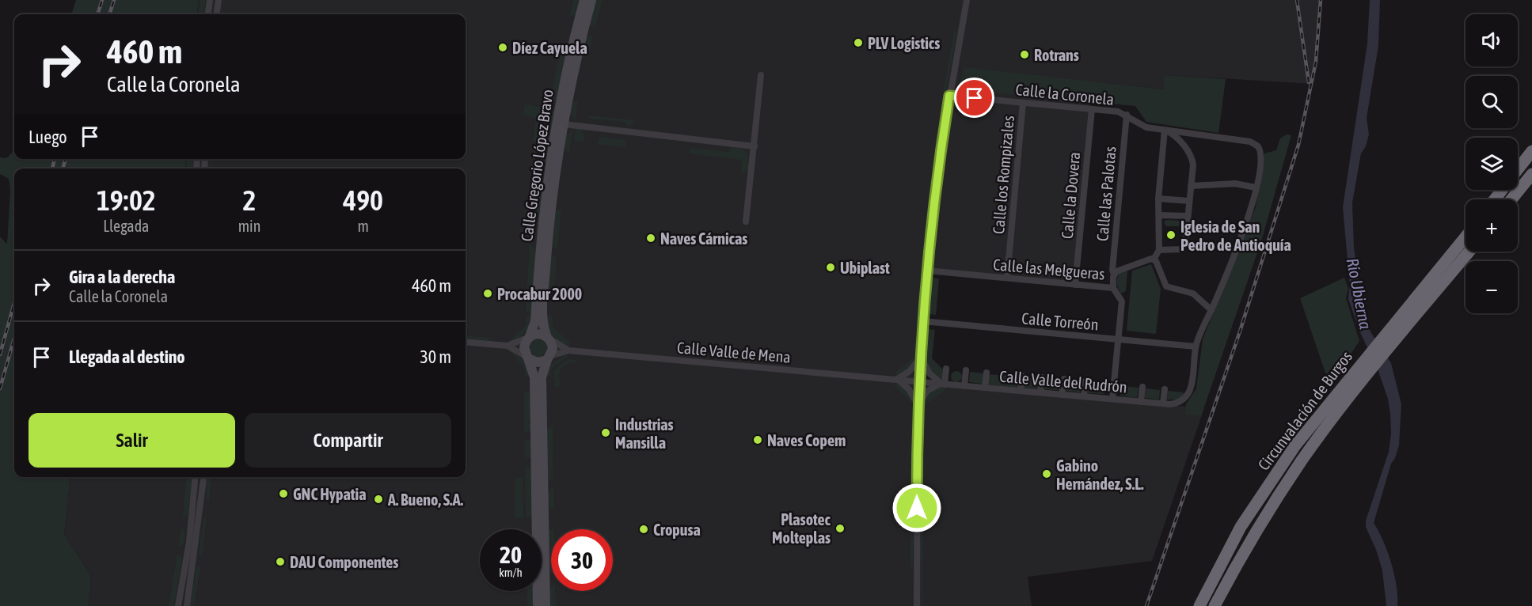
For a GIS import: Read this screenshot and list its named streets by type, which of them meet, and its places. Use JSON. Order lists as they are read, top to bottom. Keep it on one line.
{"streets":{"highway":["Circunvalación de Burgos"],"main road":["Calle Gregorio López Bravo"],"street":["Calle la Coronela","Calle los Rompizales","Calle las Palotas","Calle la Dovera","Calle las Melgueras","Calle Torreón","Calle Valle de Mena","Calle Valle del Rudrón"]},"crossings":[["Calle la Coronela","Calle los Rompizales"],["Calle la Coronela","Calle las Palotas"],["Calle la Coronela","Calle la Dovera"],["Calle Gregorio López Bravo","Calle Valle de Mena"],["Calle los Rompizales","Calle las Melgueras"],["Calle las Palotas","Calle las Melgueras"],["Calle la Dovera","Calle las Melgueras"],["Calle Torreón","Calle Valle del Rudrón"],["Calle Valle de Mena","Calle Valle del Rudrón"]],"water":["Río Ubierna"],"places":["PLV Logistics","Díez Cayuela","Rotrans","Iglesia de San Pedro de Antioquía","Naves Cárnicas","Ubiplast","Procabur 2000","Industrias Mansilla","Naves Copem","Gabino Hernández, S.L.","GNC Hypatia","A. Bueno, S.A.","Plasotec Molteplas","Cropusa","DAU Componentes"],"page":{"map_buttons":["+","−"],"turn":["460 m","Calle la Coronela"],"then":"Luego","eta":["19:02","Llegada","2","min","490","m"],"list":[{"name":"Gira a la derecha","note":"Calle la Coronela","value":"460 m"},{"name":"Llegada al destino","value":"30 m"}],"buttons":["Salir","Compartir"],"speed":"20 km/h","limit":"30"}}
